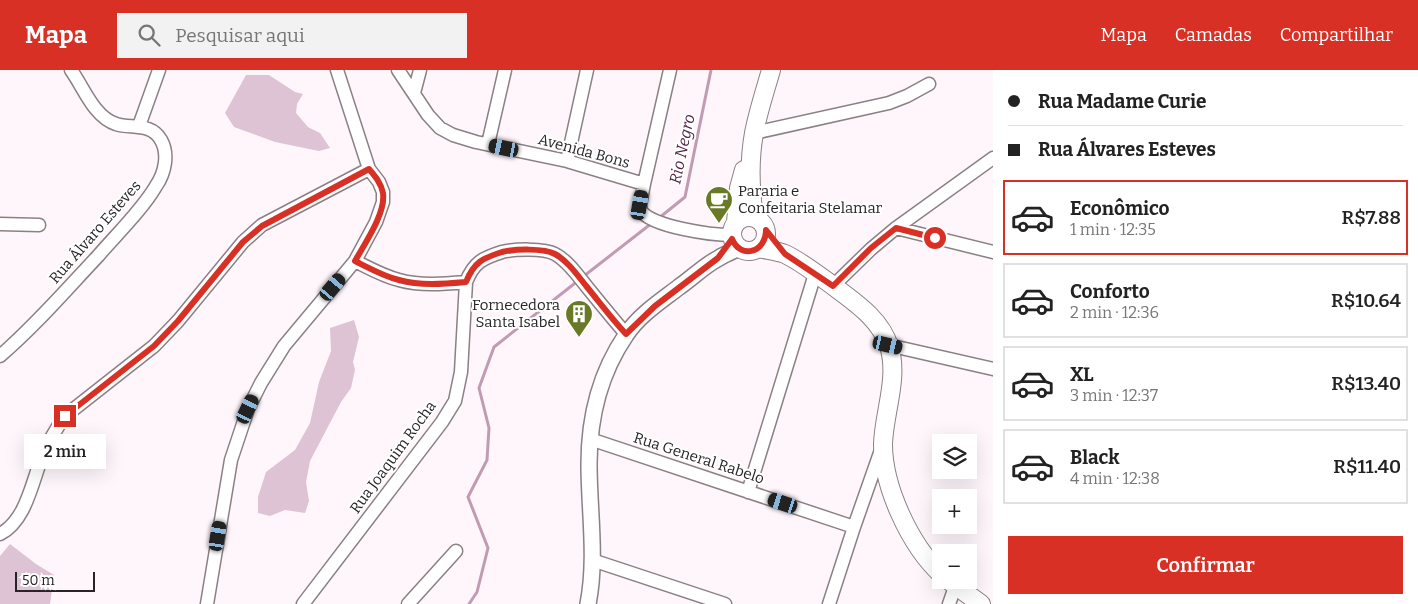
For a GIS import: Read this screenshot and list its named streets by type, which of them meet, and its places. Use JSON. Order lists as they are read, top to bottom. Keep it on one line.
{"streets":{"street":["Avenida Bons","Rua Álvaro Esteves","Rua Joaquim Rocha","Rua General Rabelo"]},"water":["Rio Negro"],"places":{"cafe":["Pararia e Confeitaria Stelamar"],"building":["Fornecedora Santa Isabel"]},"scale_bar":"50 m","page":{"header":"Mapa","search":"Pesquisar aqui","nav":["Mapa","Camadas","Compartilhar"],"banner":["Rua Madame Curie","Rua Álvares Esteves"],"list":[{"name":"Econômico","note":"1 min · 12:35","value":"R$7.88"},{"name":"Conforto","note":"2 min · 12:36","value":"R$10.64"},{"name":"XL","note":"3 min · 12:37","value":"R$13.40"},{"name":"Black","note":"4 min · 12:38","value":"R$11.40"}],"map_buttons":["+","−"],"bubble":"2 min","buttons":"Confirmar","scale":"50 m"}}
